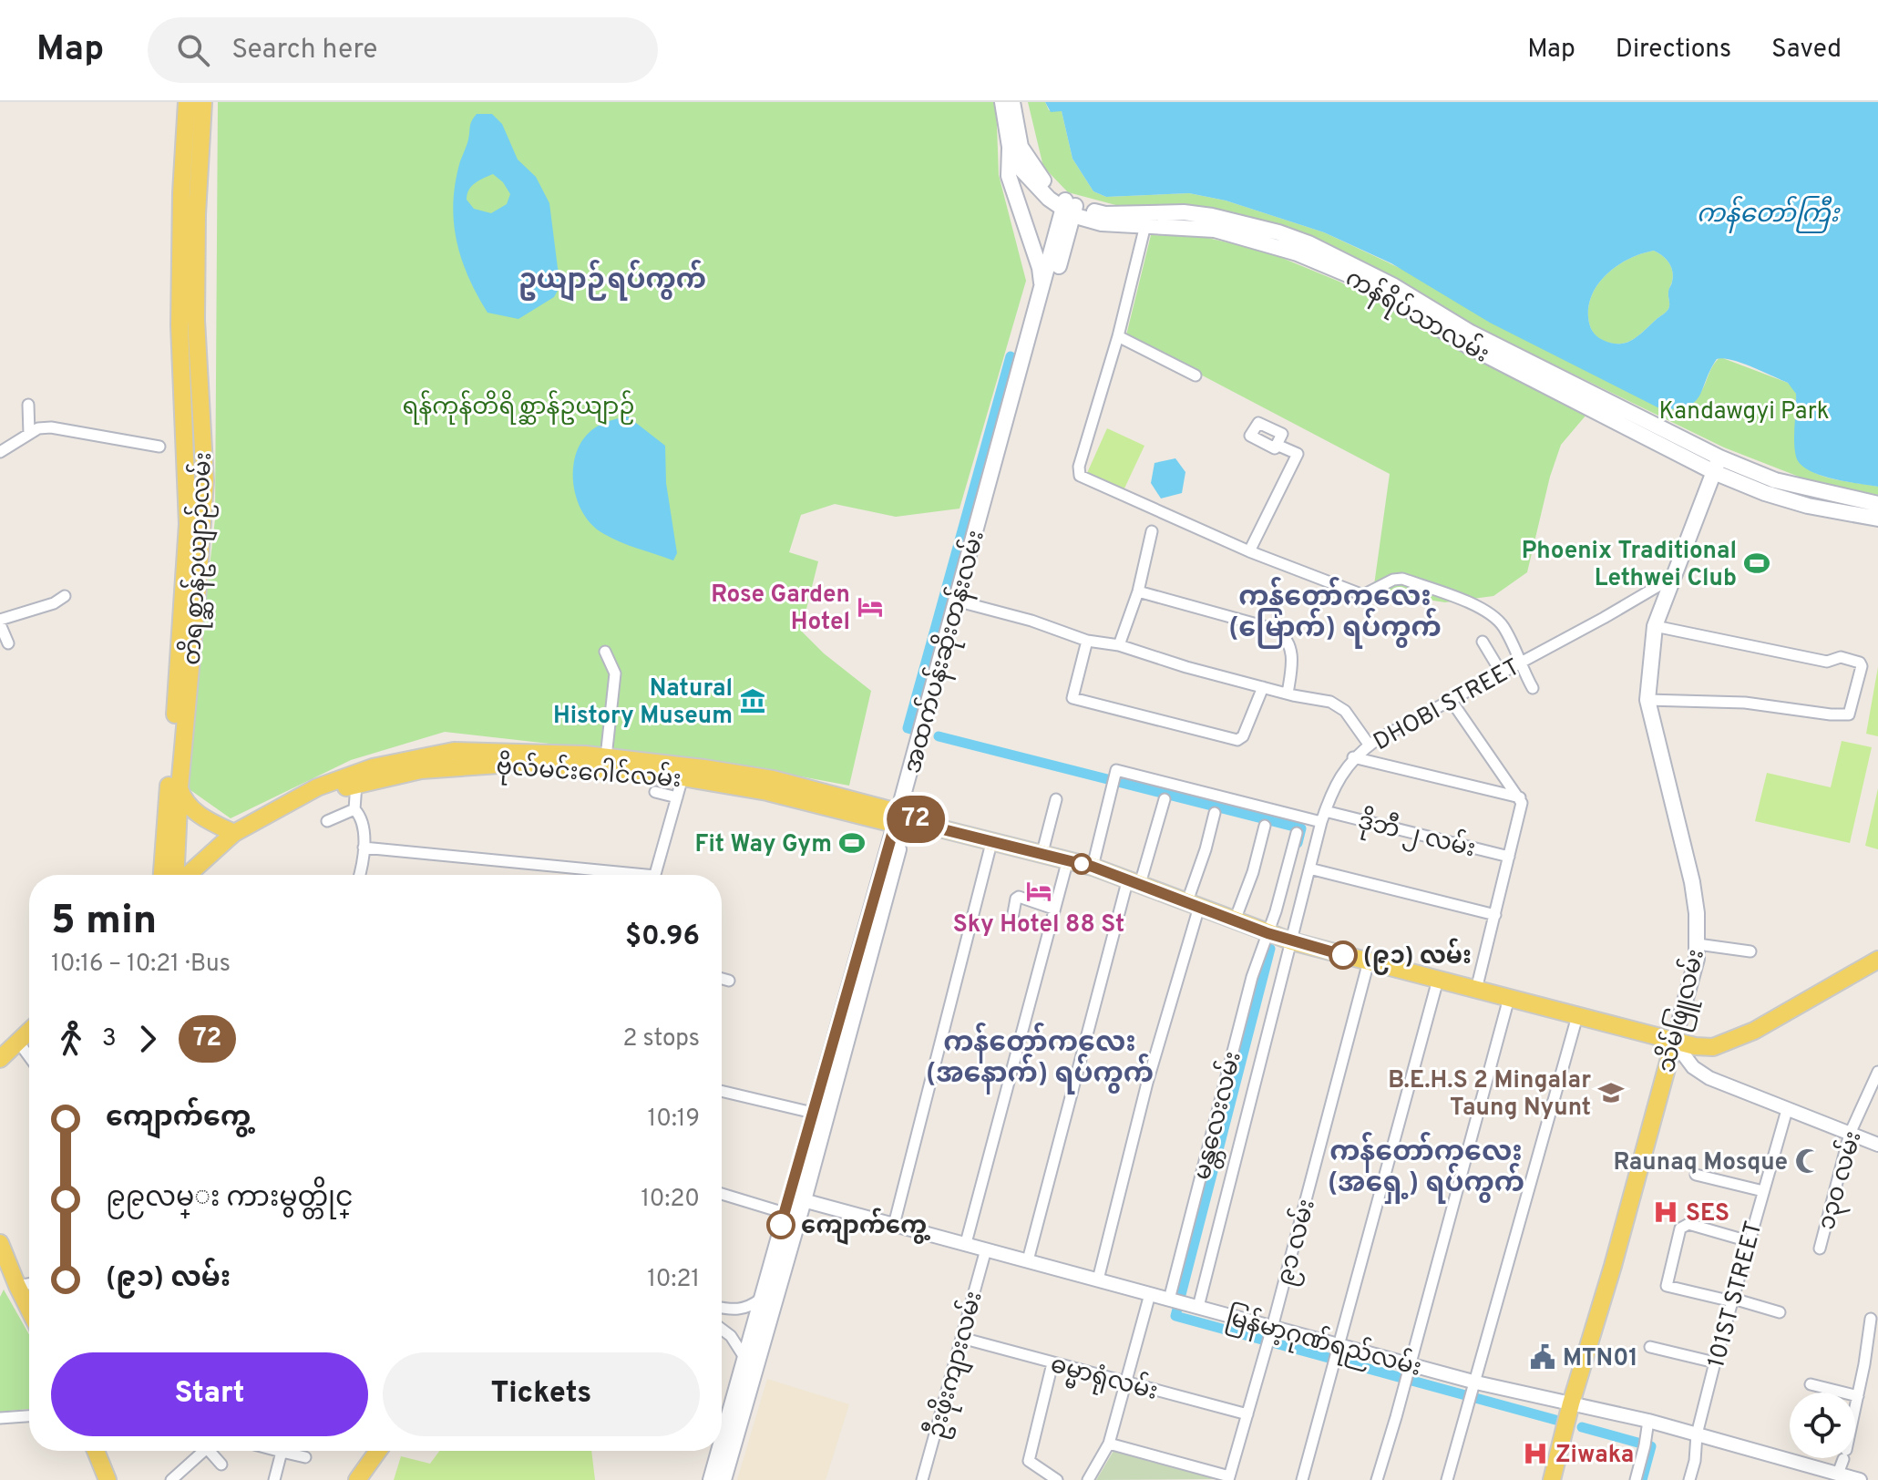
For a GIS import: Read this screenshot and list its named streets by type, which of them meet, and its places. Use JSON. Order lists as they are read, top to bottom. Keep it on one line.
{"streets":{"main road":["ကန်ရိပ်သာလမ်း","တိရစ္ဆာန်ဥယျာဉ်လမ်း","အထက်ပန်းဆိုးတန်းလမ်း","ဗိုလ်မင်းဂေါင်လမ်း","သိမ်ဖြူလမ်း"],"street":["DHOBI STREET","ဒိုဘီ ၂ လမ်း","မန္တလေးလမ်း","၁၃၀ လမ်း","၉၁ လမ်း","101ST STREET","မြန်မာ့ဂုဏ်ရည်လမ်း","ဦးဖိုးကျားလမ်း","ဓမ္မာရုံလမ်း"]},"crossings":[["ကန်ရိပ်သာလမ်း","အထက်ပန်းဆိုးတန်းလမ်း"],["ကန်ရိပ်သာလမ်း","သိမ်ဖြူလမ်း"],["အထက်ပန်းဆိုးတန်းလမ်း","ဗိုလ်မင်းဂေါင်လမ်း"],["အထက်ပန်းဆိုးတန်းလမ်း","မြန်မာ့ဂုဏ်ရည်လမ်း"],["DHOBI STREET","ဒိုဘီ ၂ လမ်း"],["DHOBI STREET","သိမ်ဖြူလမ်း"],["DHOBI STREET","မန္တလေးလမ်း"],["သိမ်ဖြူလမ်း","မြန်မာ့ဂုဏ်ရည်လမ်း"],["မန္တလေးလမ်း","မြန်မာ့ဂုဏ်ရည်လမ်း"],["၉၁ လမ်း","မြန်မာ့ဂုဏ်ရည်လမ်း"],["၉၁ လမ်း","ဓမ္မာရုံလမ်း"],["101ST STREET","မြန်မာ့ဂုဏ်ရည်လမ်း"],["မြန်မာ့ဂုဏ်ရည်လမ်း","ဦးဖိုးကျားလမ်း"],["ဦးဖိုးကျားလမ်း","ဓမ္မာရုံလမ်း"]],"districts":["ဥယျာဉ်ရပ်ကွက်","ကန်တော်ကလေး (မြောက်) ရပ်ကွက်","ကန်တော်ကလေး (အနောက်) ရပ်ကွက်","ကန်တော်ကလေး (အရှေ့) ရပ်ကွက်"],"water":["ကန်တော်ကြီး"],"parks":["ရန်ကုန်တိရိစ္ဆာန်ဥယျာဉ်","Kandawgyi Park"],"places":{"sports":["Phoenix Traditional Lethwei Club","Fit Way Gym"],"hotel":["Rose Garden Hotel","Sky Hotel 88 St"],"museum":["Natural History Museum"],"other":["(၉၁) လမ်း","ကျောက်ကွေ့"],"school or university":["B.E.H.S 2 Mingalar Taung Nyunt"],"mosque":["Raunaq Mosque"],"hospital":["SES","Ziwaka"],"public building":["MTN01"]},"lines":["bus line 72"],"page":{"header":"Map","search":"Search here","nav":["Map","Directions","Saved"],"on_map":"72","heading":["5 min","10:16 – 10:21 · Bus","$0.96"],"legs":["3","72","2 stops"],"list":[{"name":"ကျောက်ကွေ့","value":"10:19"},{"name":"၉၉လမ္း ကားမွတ္တိုင္","value":"10:20"},{"name":"(၉၁) လမ်း","value":"10:21"}],"buttons":["Start","Tickets"]}}
